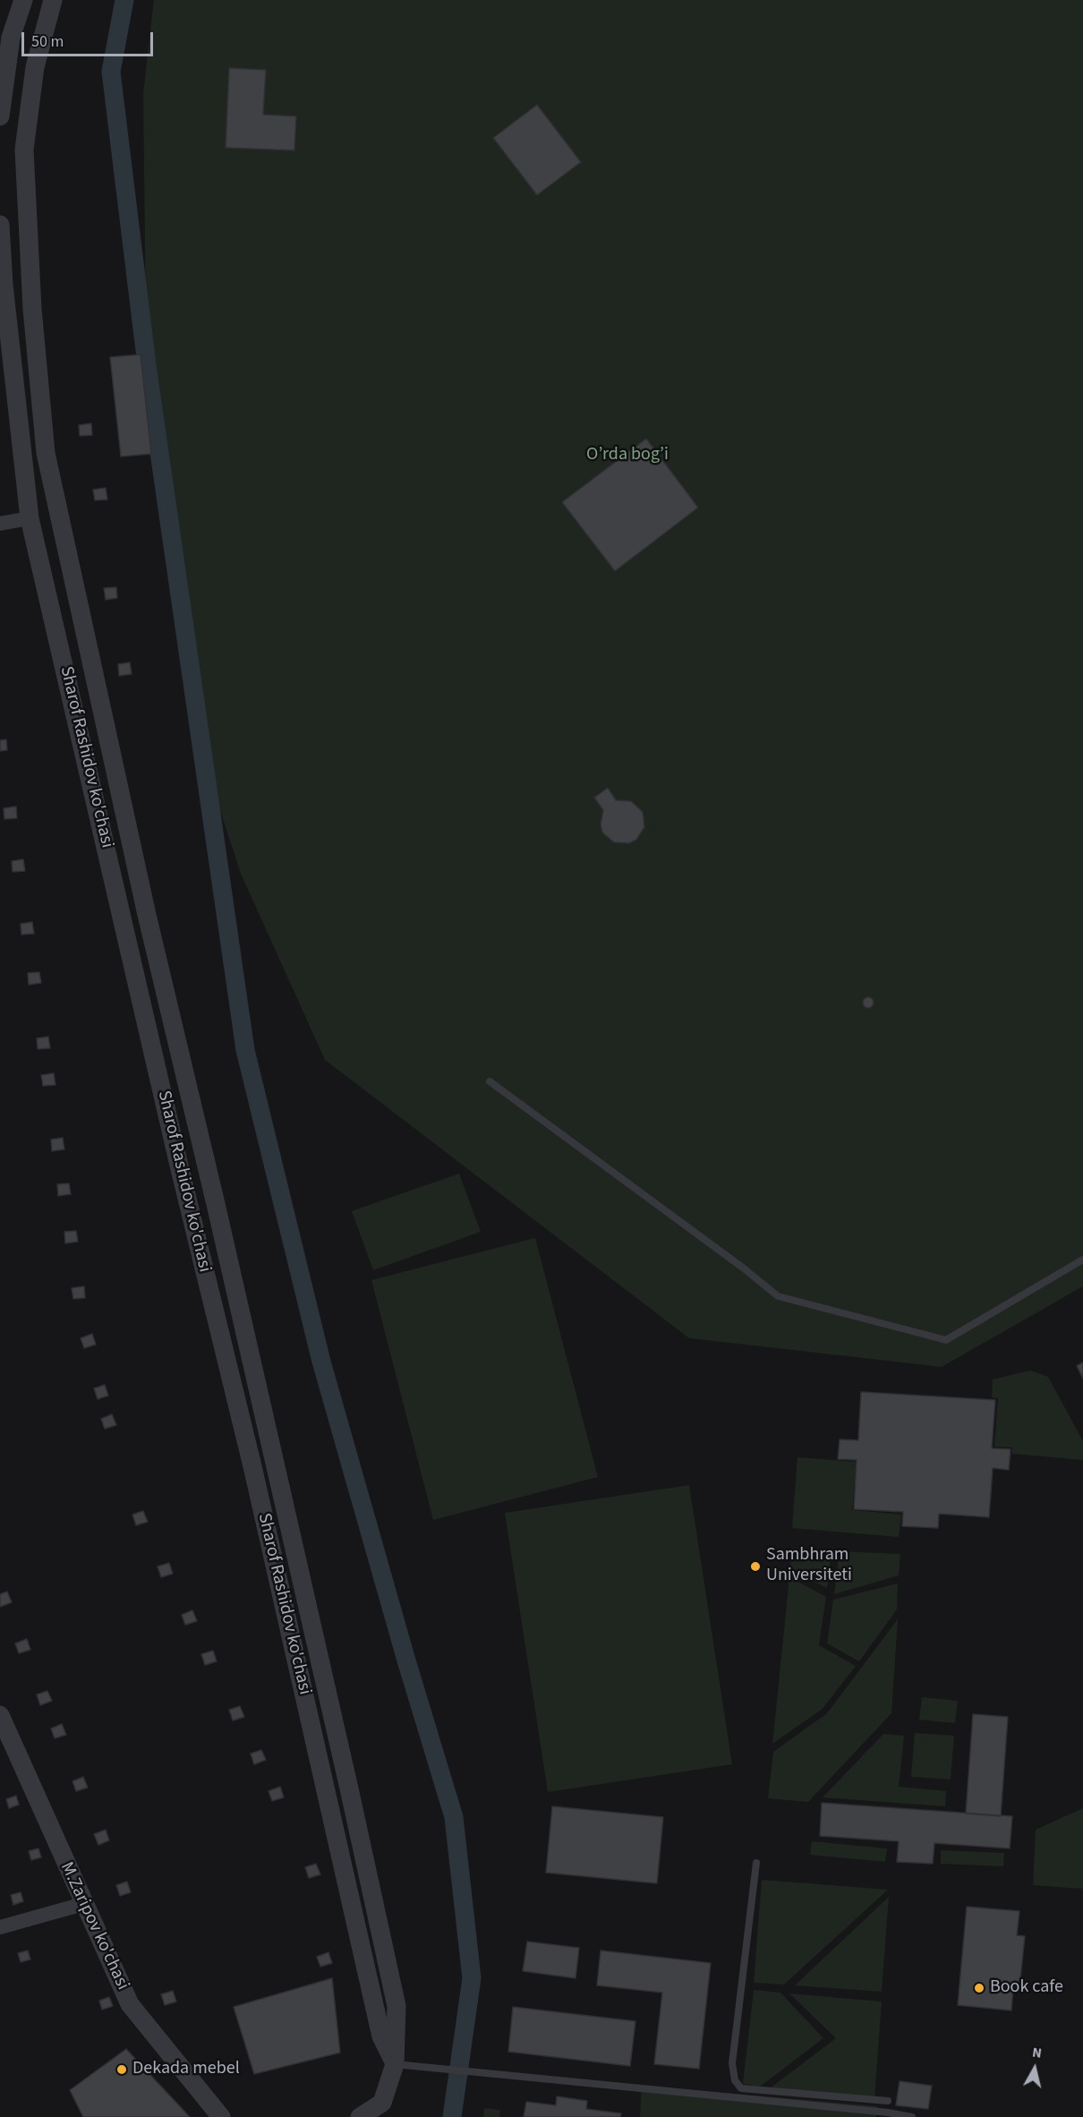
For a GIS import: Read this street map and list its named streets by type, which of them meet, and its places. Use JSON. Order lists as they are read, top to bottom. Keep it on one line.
{"streets":{"street":["Sharof Rashidov ko'chasi","M.Zaripov ko'chasi"]},"parks":["O’rda bog’i"],"places":["Sambhram Universiteti","Book cafe","Dekada mebel"],"scale_bar":"50 m","north":"top"}
